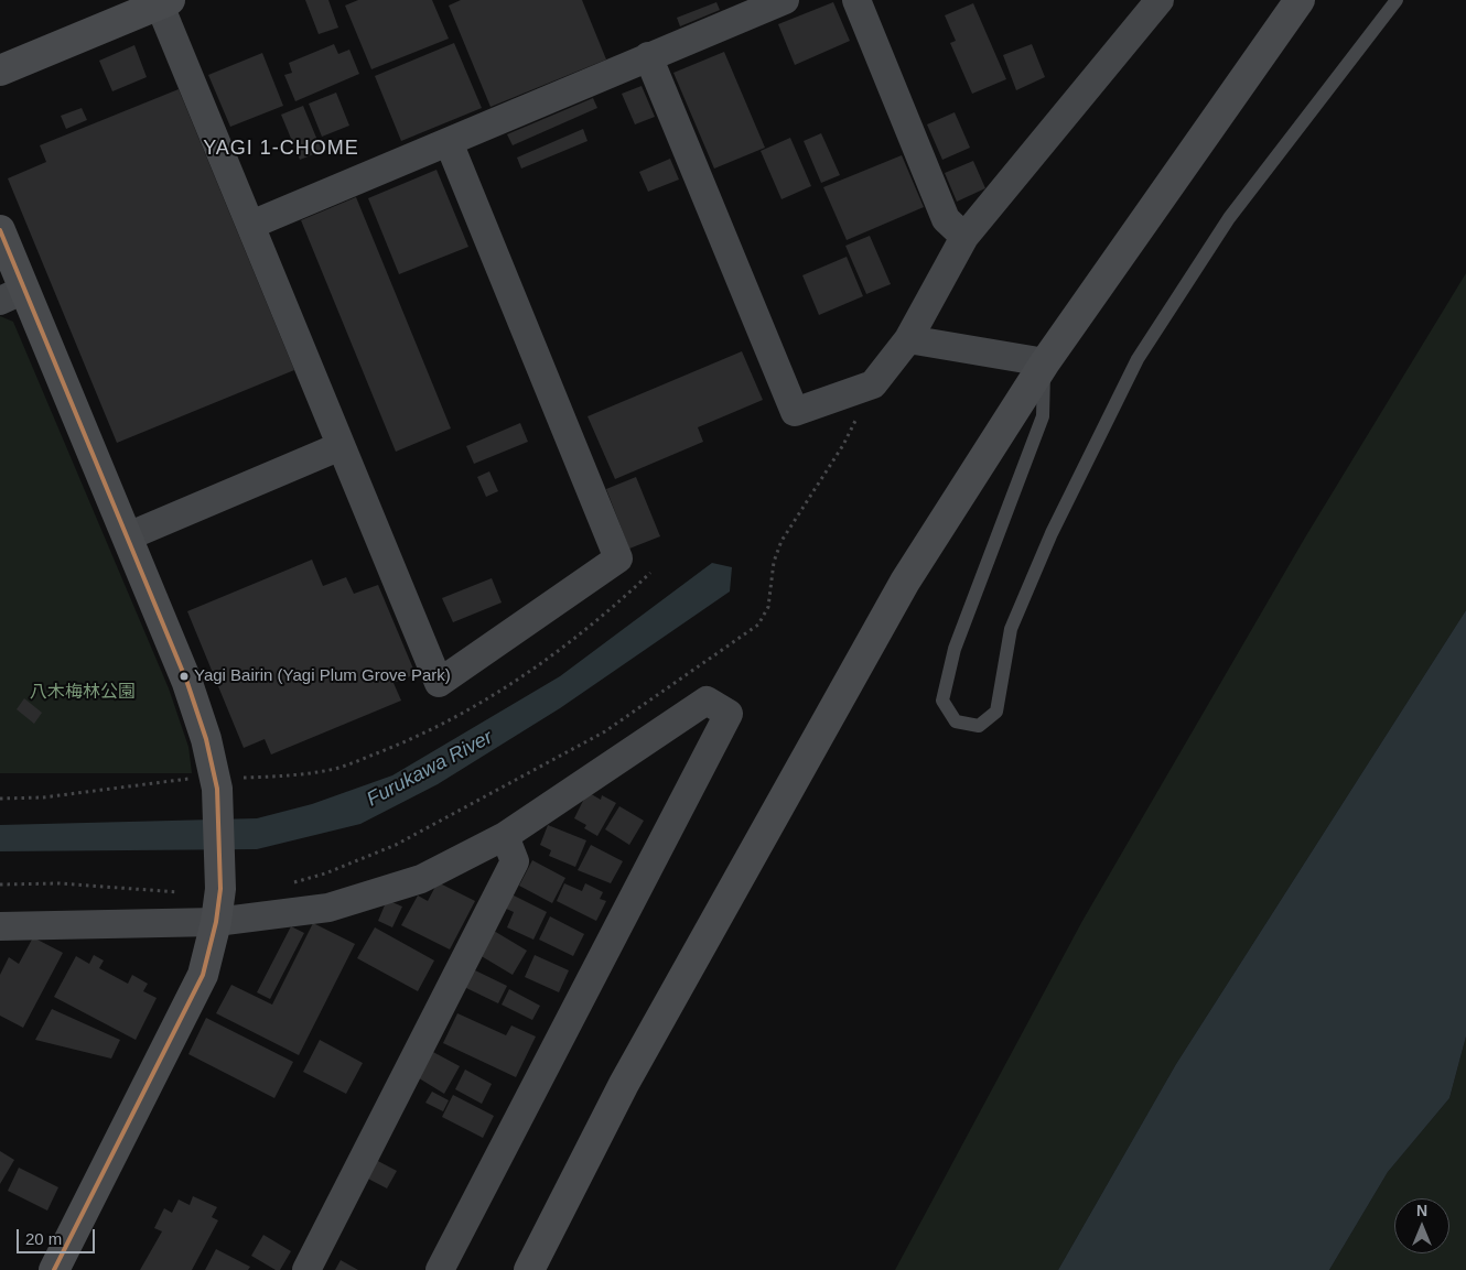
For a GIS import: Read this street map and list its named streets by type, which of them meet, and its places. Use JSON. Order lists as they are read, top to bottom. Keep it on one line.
{"districts":["YAGI 1-CHOME"],"water":["Furukawa River"],"parks":["八木梅林公園"],"places":["Yagi Bairin (Yagi Plum Grove Park)"],"scale_bar":"20 m","north":"top"}
